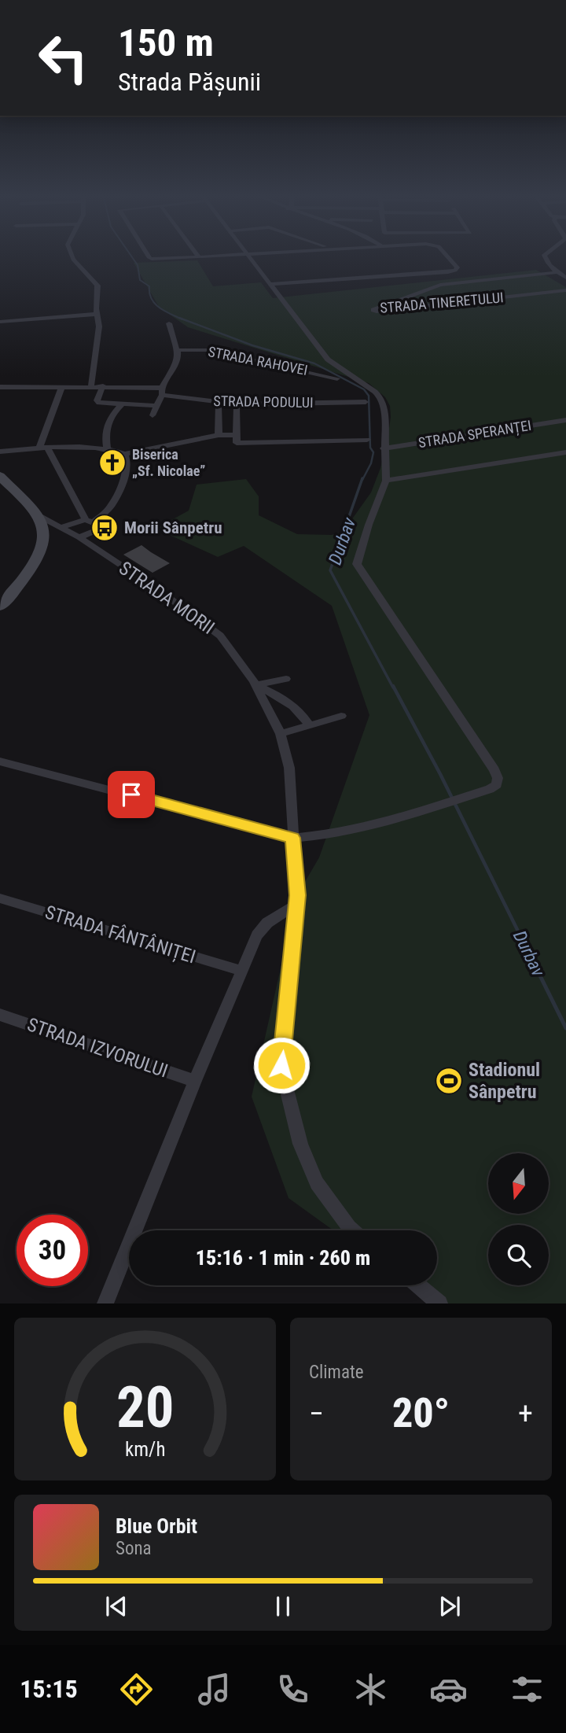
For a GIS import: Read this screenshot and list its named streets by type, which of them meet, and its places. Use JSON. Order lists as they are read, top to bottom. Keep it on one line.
{"streets":{"street":["STRADA TINERETULUI","STRADA RAHOVEI","STRADA PODULUI","STRADA SPERANȚEI","STRADA MORII","STRADA FÂNTÂNIȚEI","STRADA IZVORULUI"]},"water":["Durbav"],"places":{"church":["Biserica „Sf. Nicolae”"],"bus stop":["Morii Sânpetru"],"sports":["Stadionul Sânpetru"]},"north":"bottom","page":{"turn":["150 m","Strada Pășunii"],"limit":"30","trip":"15:16 · 1 min · 260 m","tile":"Climate","heat":["−","20°","+"],"song":["Blue Orbit","Sona"],"tabs":"15:15","gauge":["20","km/h"]}}
